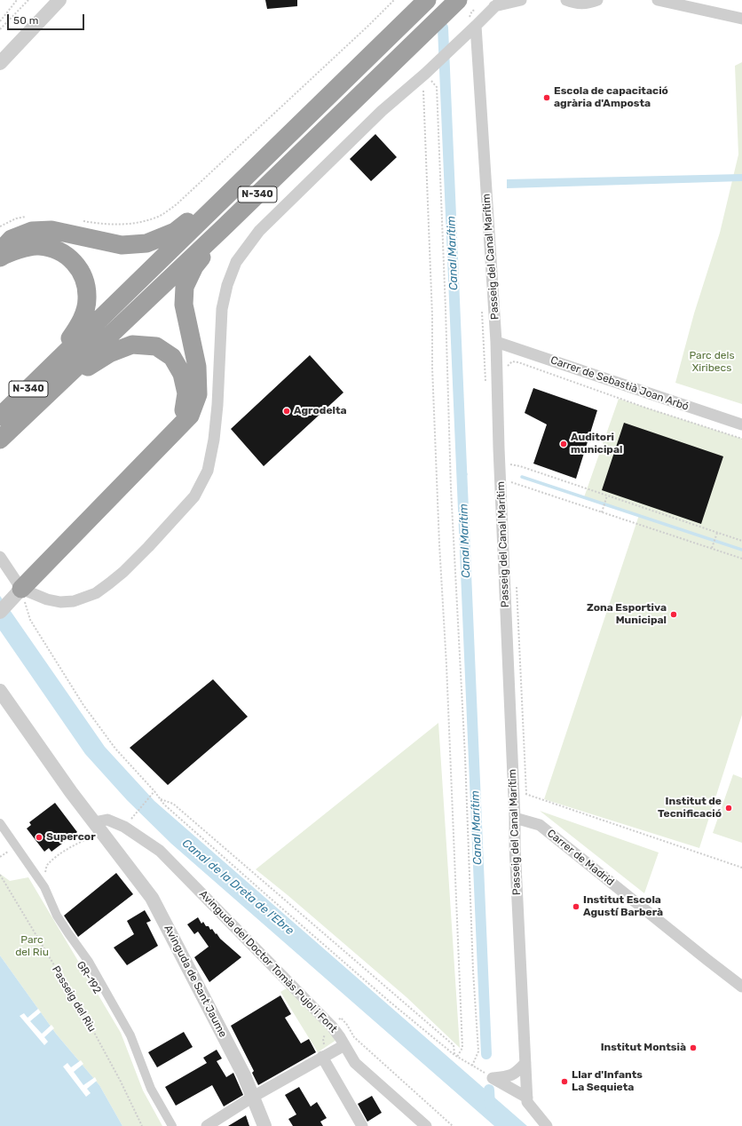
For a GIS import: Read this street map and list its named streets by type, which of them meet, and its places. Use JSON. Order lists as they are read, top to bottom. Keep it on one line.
{"streets":{"highway":["N-340"],"street":["Passeig del Canal Marítim","Carrer de Sebastià Joan Arbó","Carrer de Madrid","Avinguda del Doctor Tomàs Pujol i Font","Avinguda de Sant Jaume"],"path":["Passeig del Riu"]},"crossings":[["Passeig del Canal Marítim","Carrer de Sebastià Joan Arbó"],["Passeig del Canal Marítim","Carrer de Madrid"],["Avinguda del Doctor Tomàs Pujol i Font","Avinguda de Sant Jaume"]],"water":["Canal Marítim","Canal de la Dreta de l'Ebre"],"parks":["Parc dels Xiribecs","Parc del Riu"],"places":["Escola de capacitació agrària d'Amposta","Agrodelta","Auditori municipal","Zona Esportiva Municipal","Institut de Tecnificació","Supercor","Institut Escola Agustí Barberà","Institut Montsià","Llar d'Infants La Sequieta"],"scale_bar":"50 m"}
